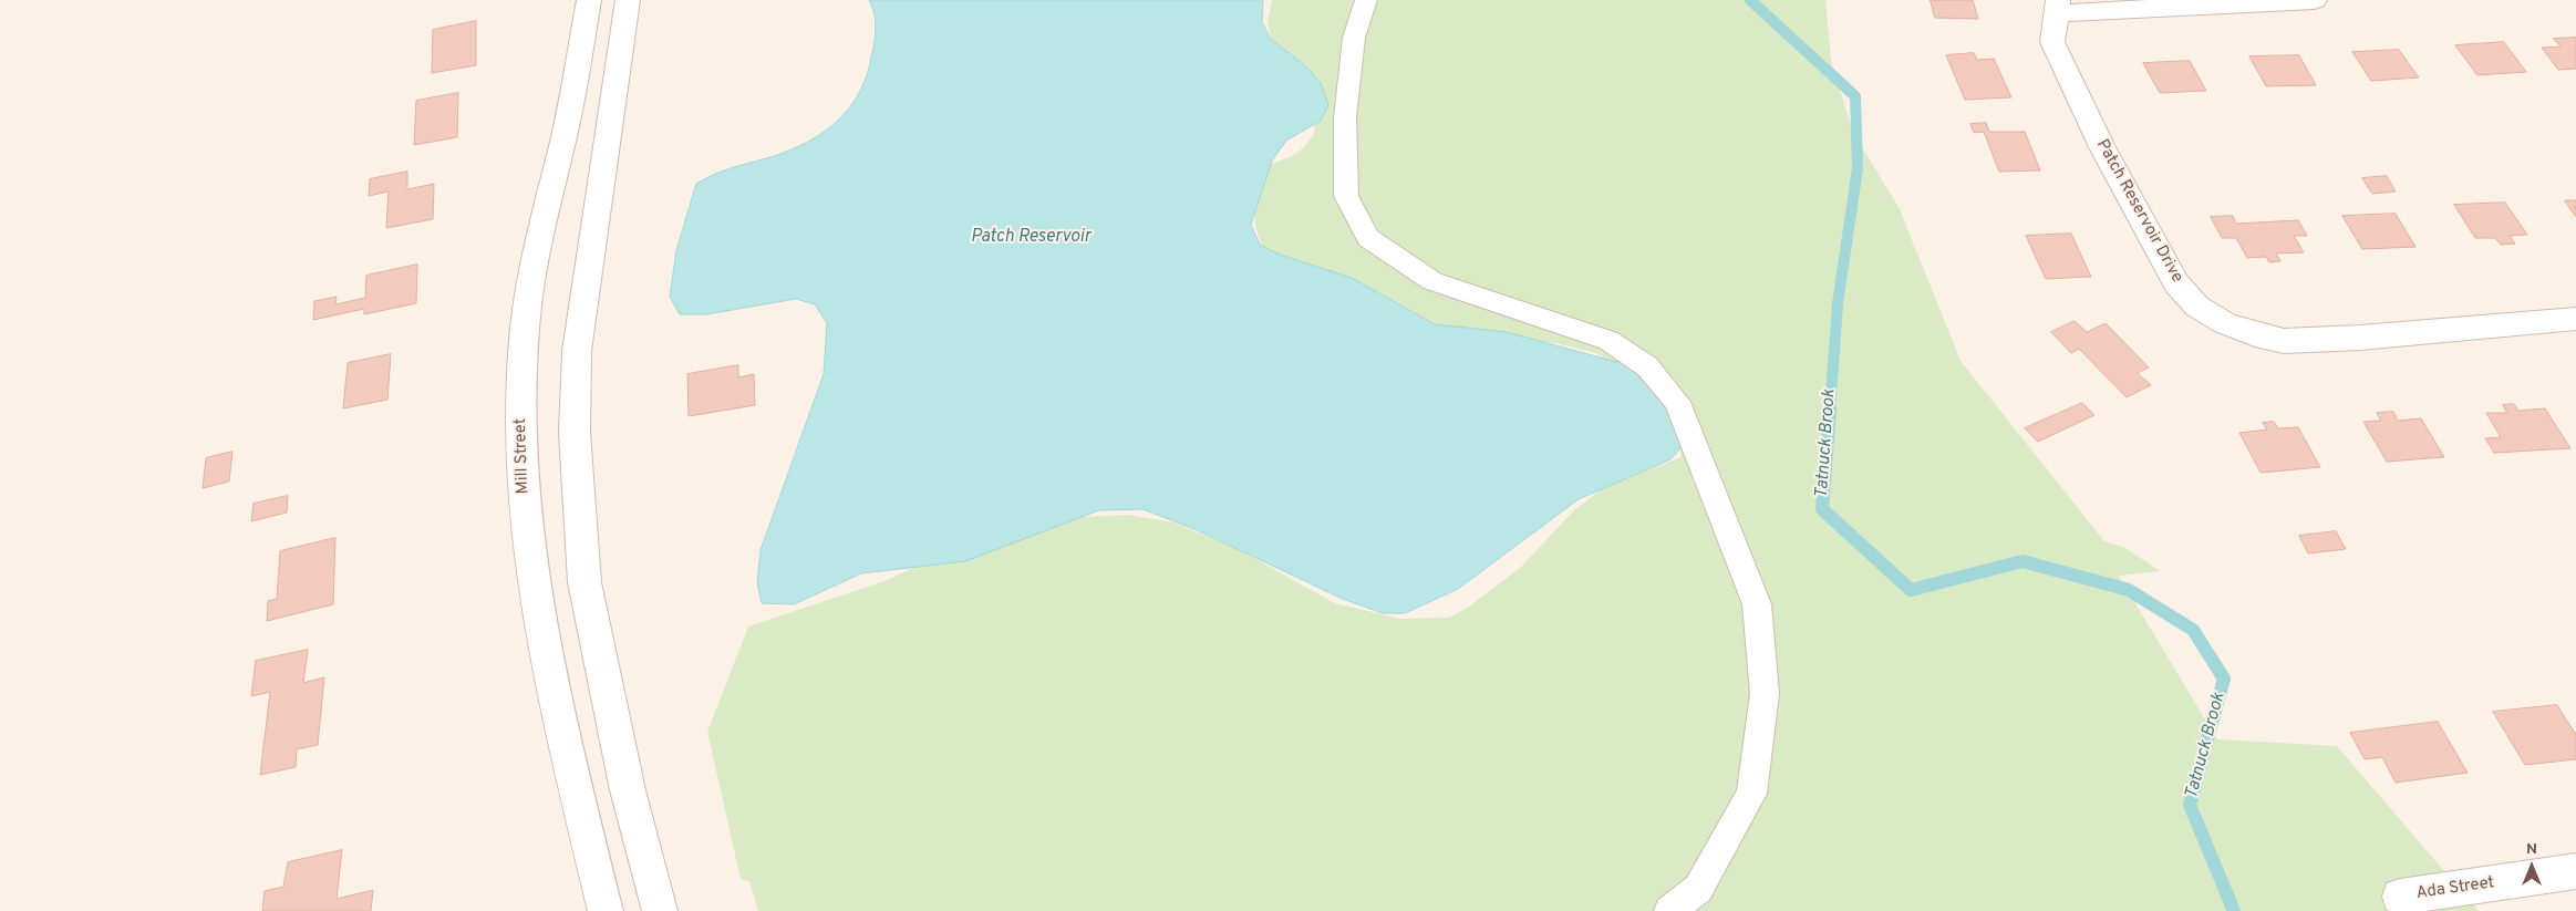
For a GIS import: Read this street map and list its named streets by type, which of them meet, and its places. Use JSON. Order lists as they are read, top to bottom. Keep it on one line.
{"streets":{"main road":["Patch Reservoir Drive","Mill Street","Ada Street"]},"water":["Patch Reservoir","Tatnuck Brook"],"north":"top"}
